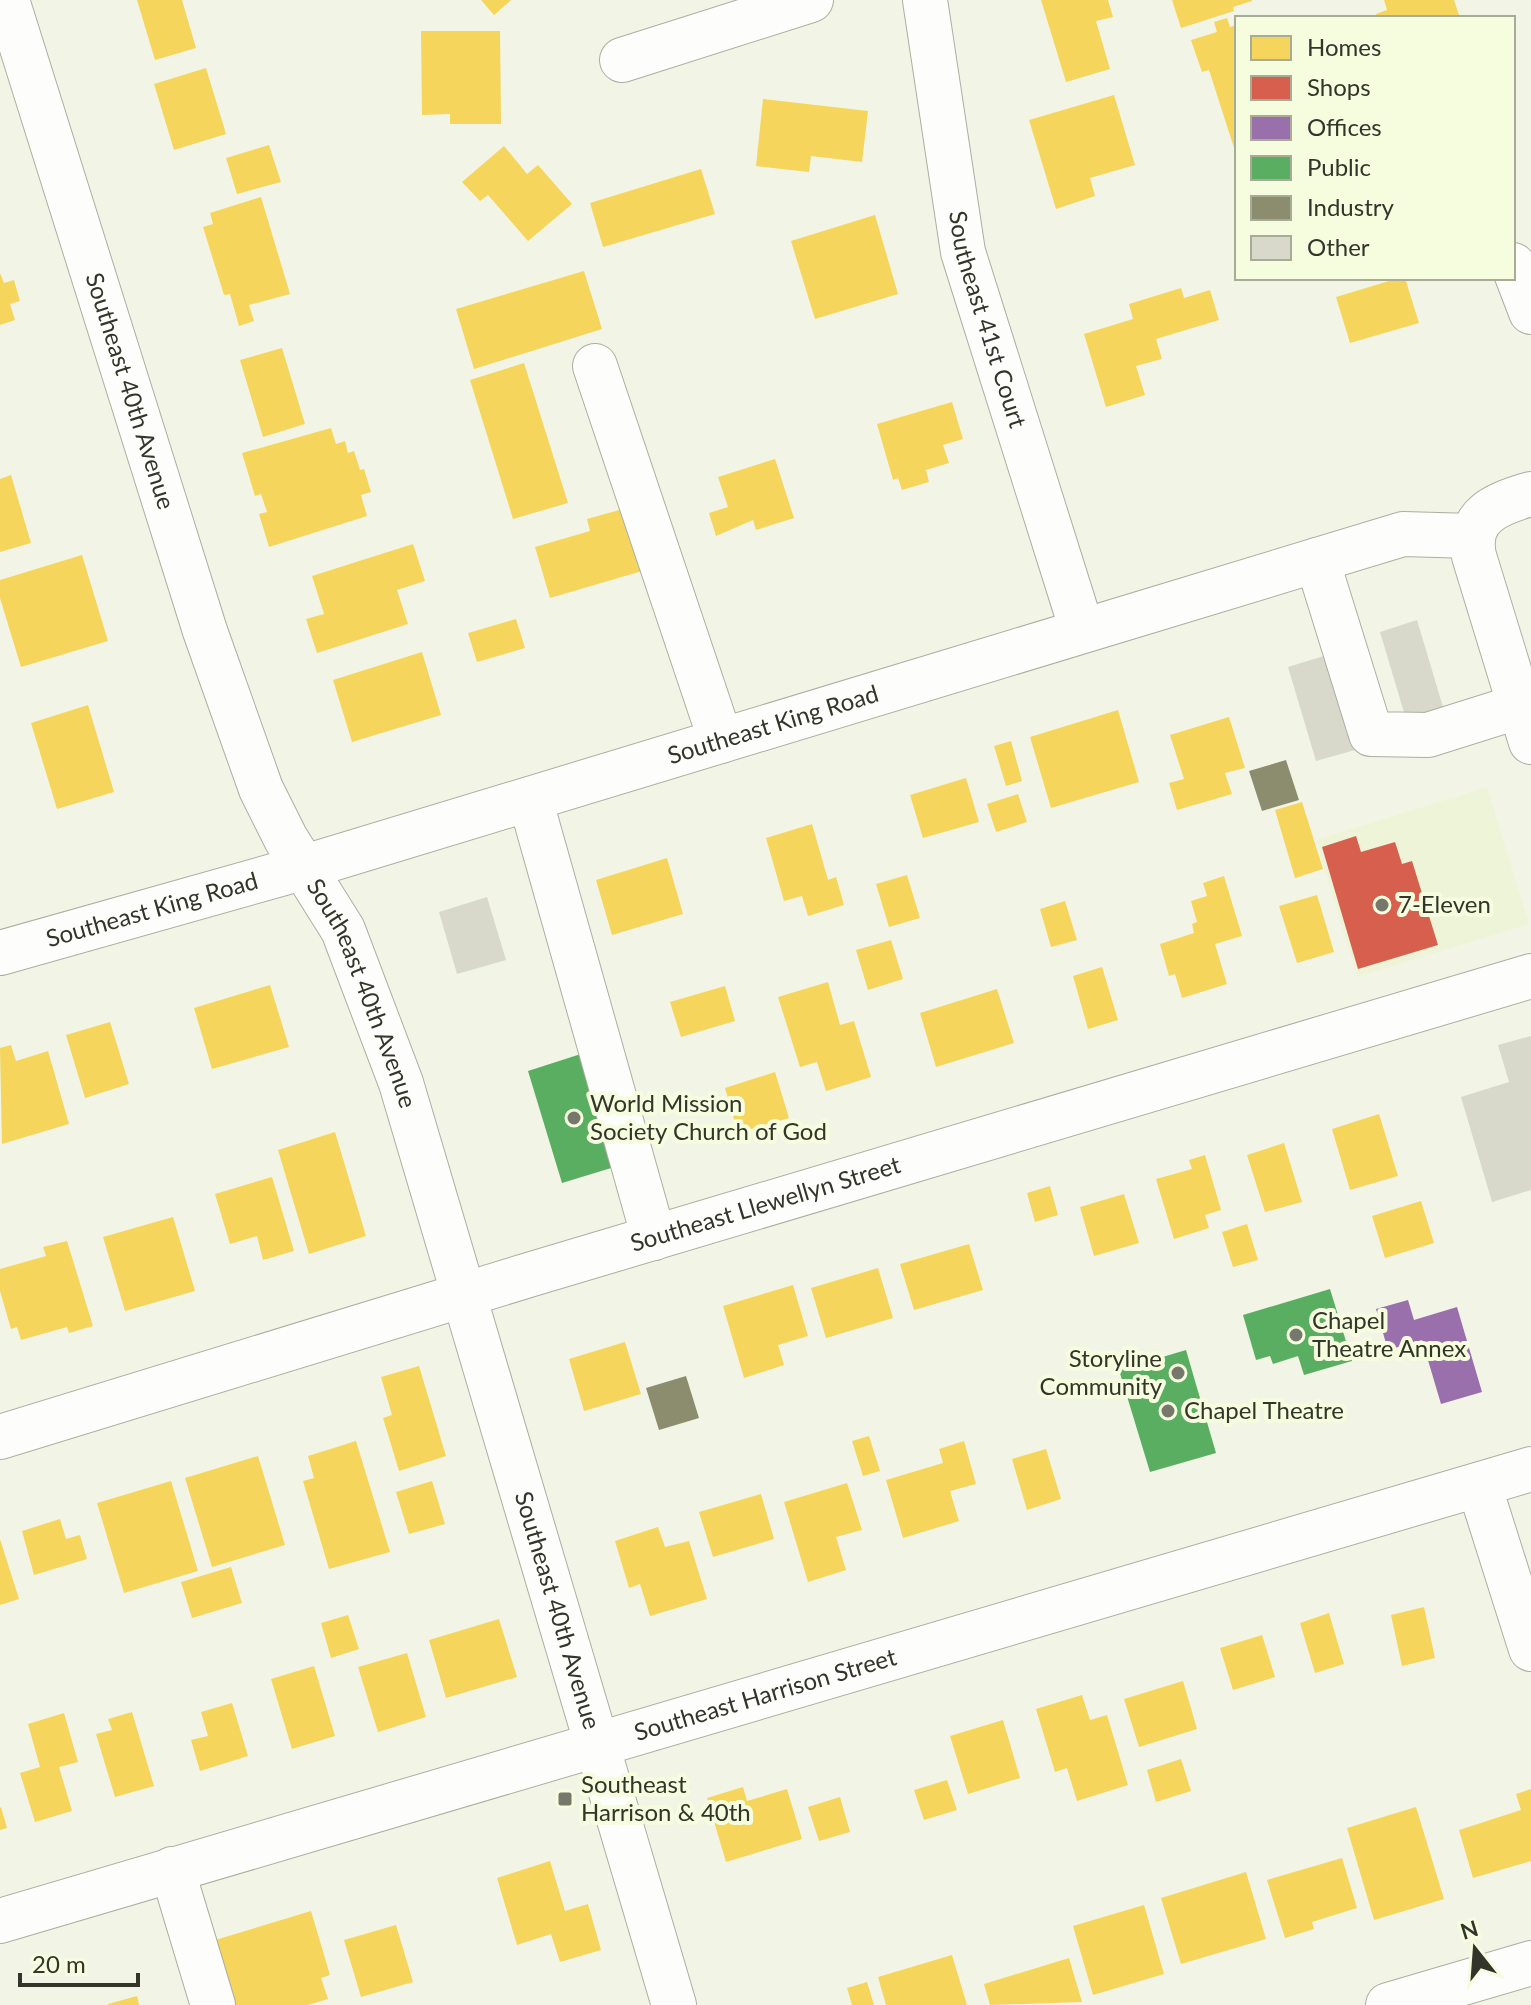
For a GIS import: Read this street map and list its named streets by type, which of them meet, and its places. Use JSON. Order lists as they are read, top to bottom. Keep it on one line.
{"streets":{"street":["Southeast 41st Court","Southeast 40th Avenue","Southeast King Road","Southeast Llewellyn Street","Southeast Harrison Street"]},"crossings":[["Southeast 41st Court","Southeast King Road"],["Southeast 40th Avenue","Southeast King Road"],["Southeast 40th Avenue","Southeast Llewellyn Street"],["Southeast 40th Avenue","Southeast Harrison Street"]],"places":{"other":["7-Eleven","World Mission Society Church of God","Chapel Theatre Annex","Storyline Community","Chapel Theatre"],"transit":["Southeast Harrison & 40th"]},"legend":["Homes","Shops","Offices","Public","Industry","Other"],"scale_bar":"20 m","north":"top"}
